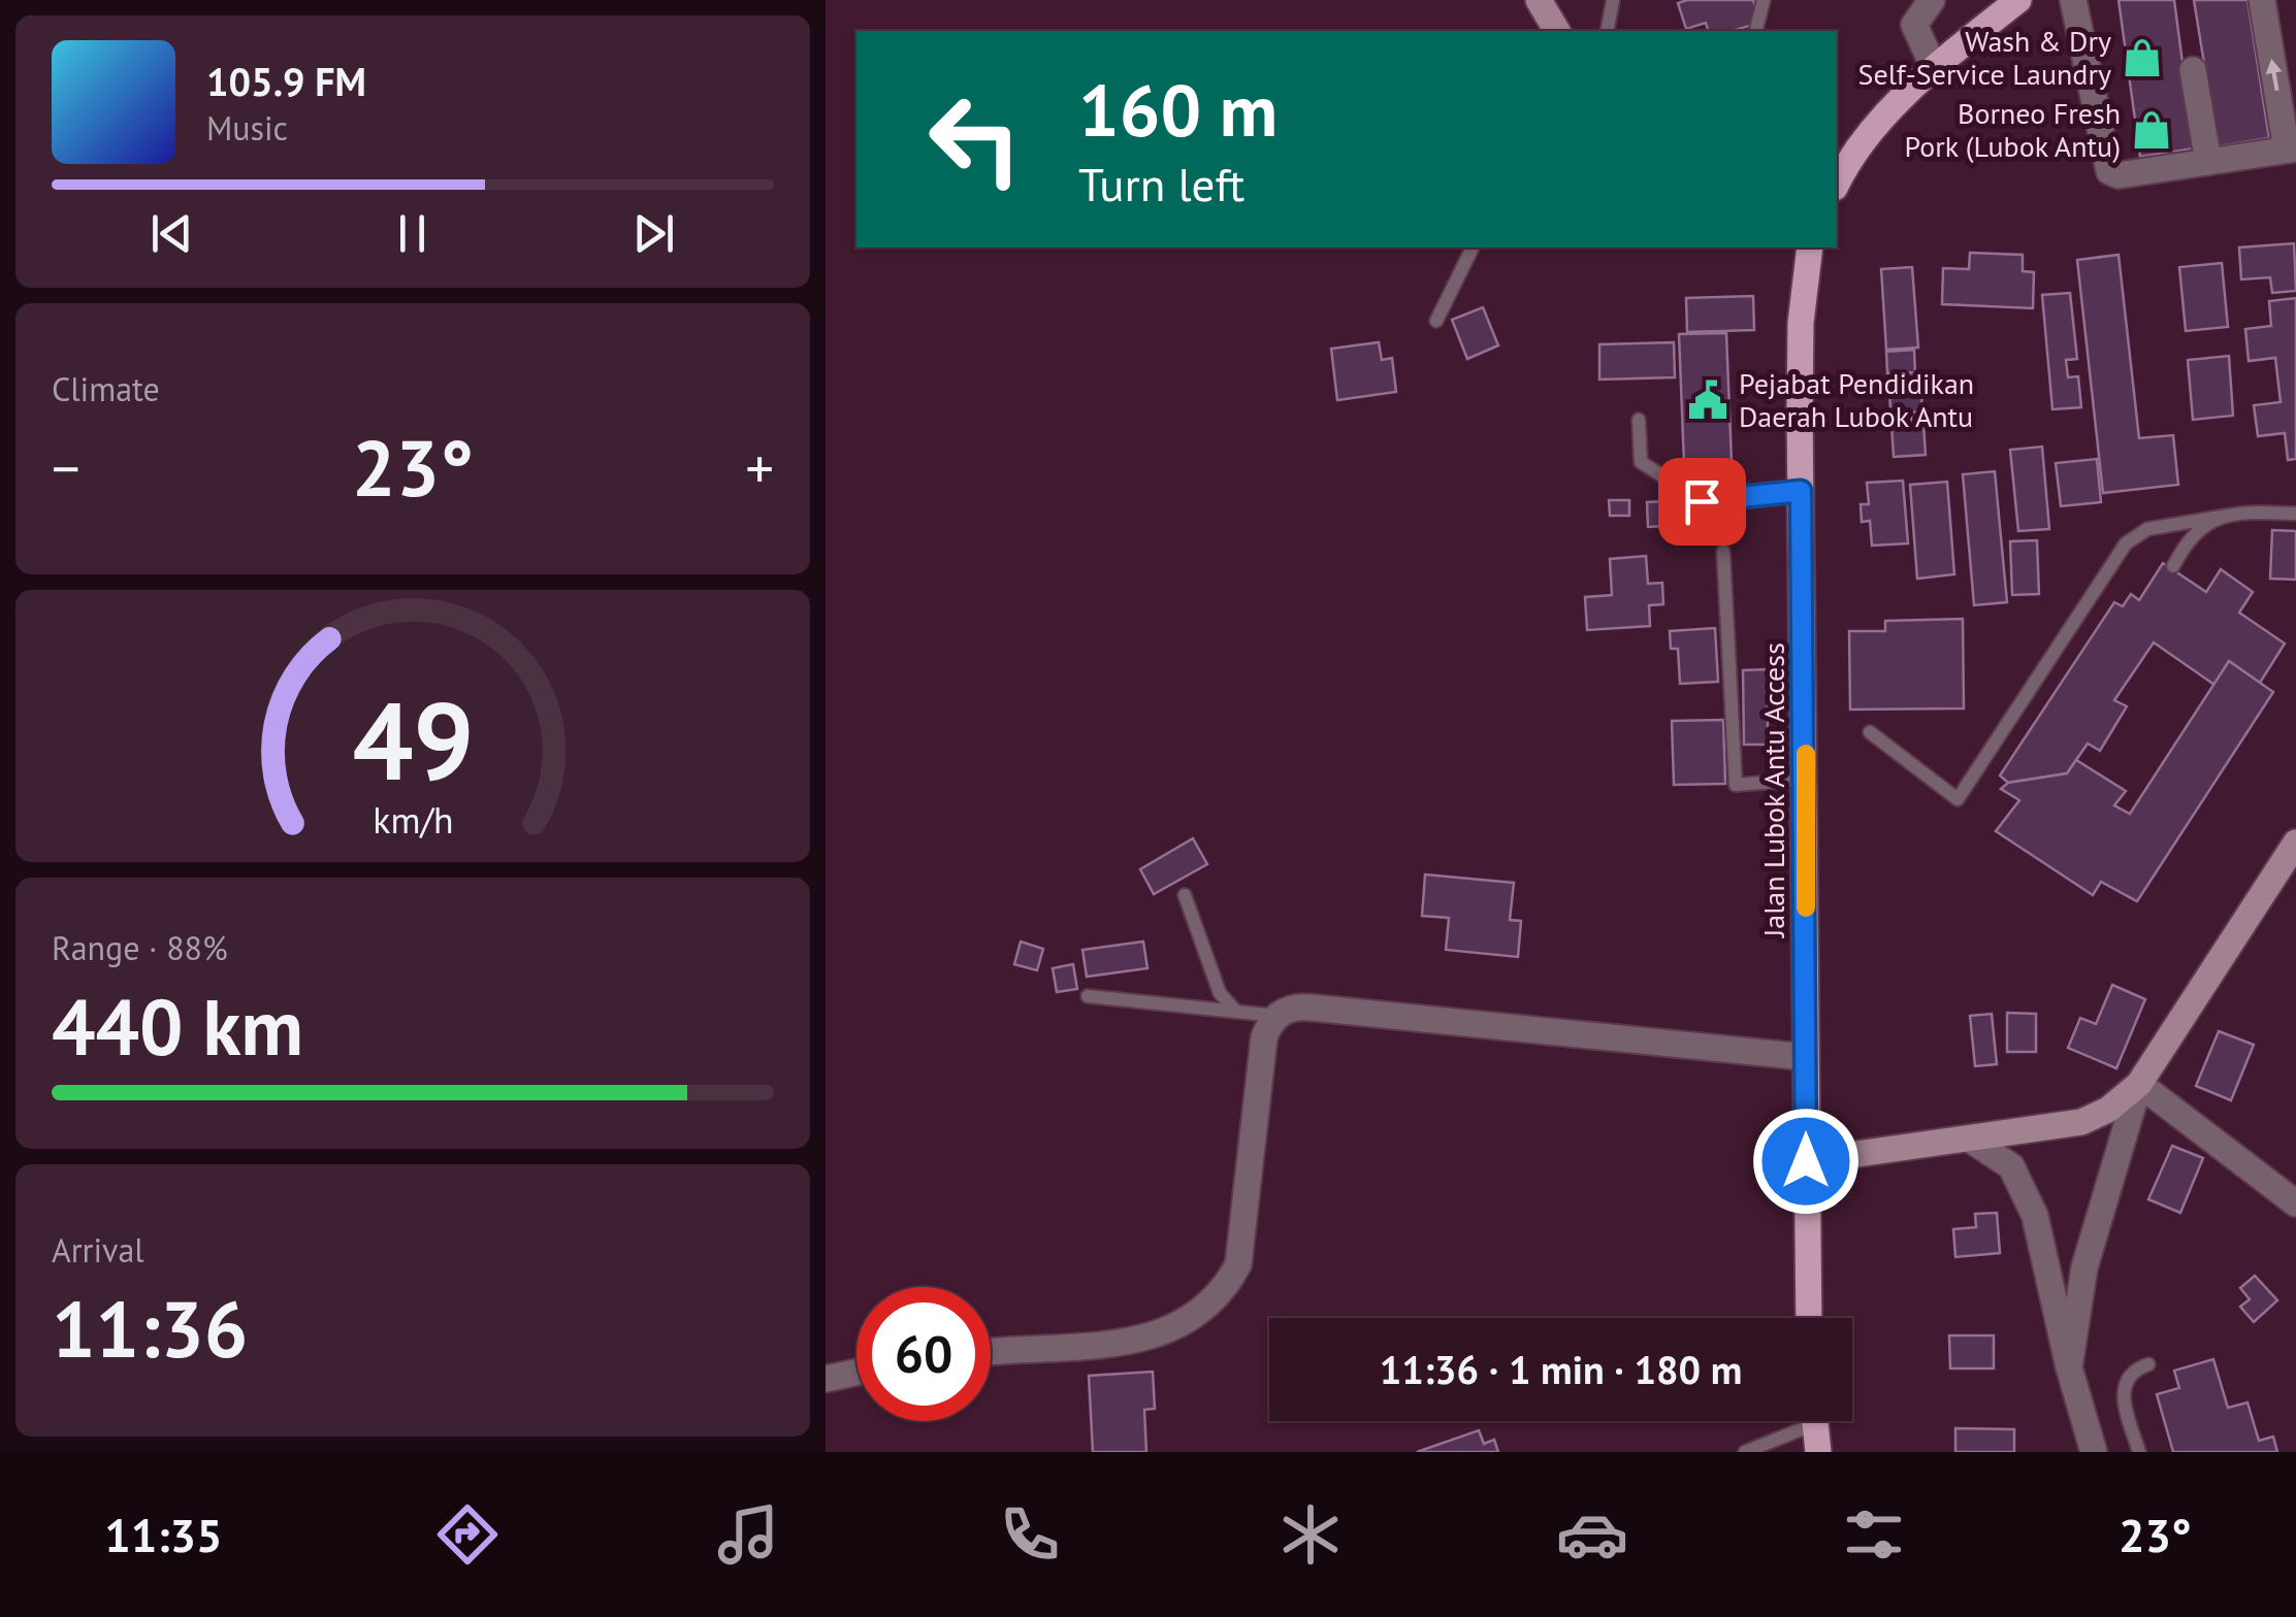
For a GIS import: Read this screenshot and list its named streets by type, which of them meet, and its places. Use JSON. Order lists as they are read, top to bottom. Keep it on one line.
{"streets":{"main road":["Jalan Lubok Antu Access"]},"places":{"shop":["Wash & Dry Self-Service Laundry","Borneo Fresh Pork (Lubok Antu)"],"public building":["Pejabat Pendidikan Daerah Lubok Antu"]},"page":{"turn":["160 m","Turn left"],"song":["105.9 FM","Music"],"tile":["Climate",["Range · 88%","440 km"],["Arrival","11:36"]],"heat":["−","23°","+"],"limit":"60","trip":"11:36 · 1 min · 180 m","tabs":["11:35","23°"],"gauge":["49","km/h"]}}
